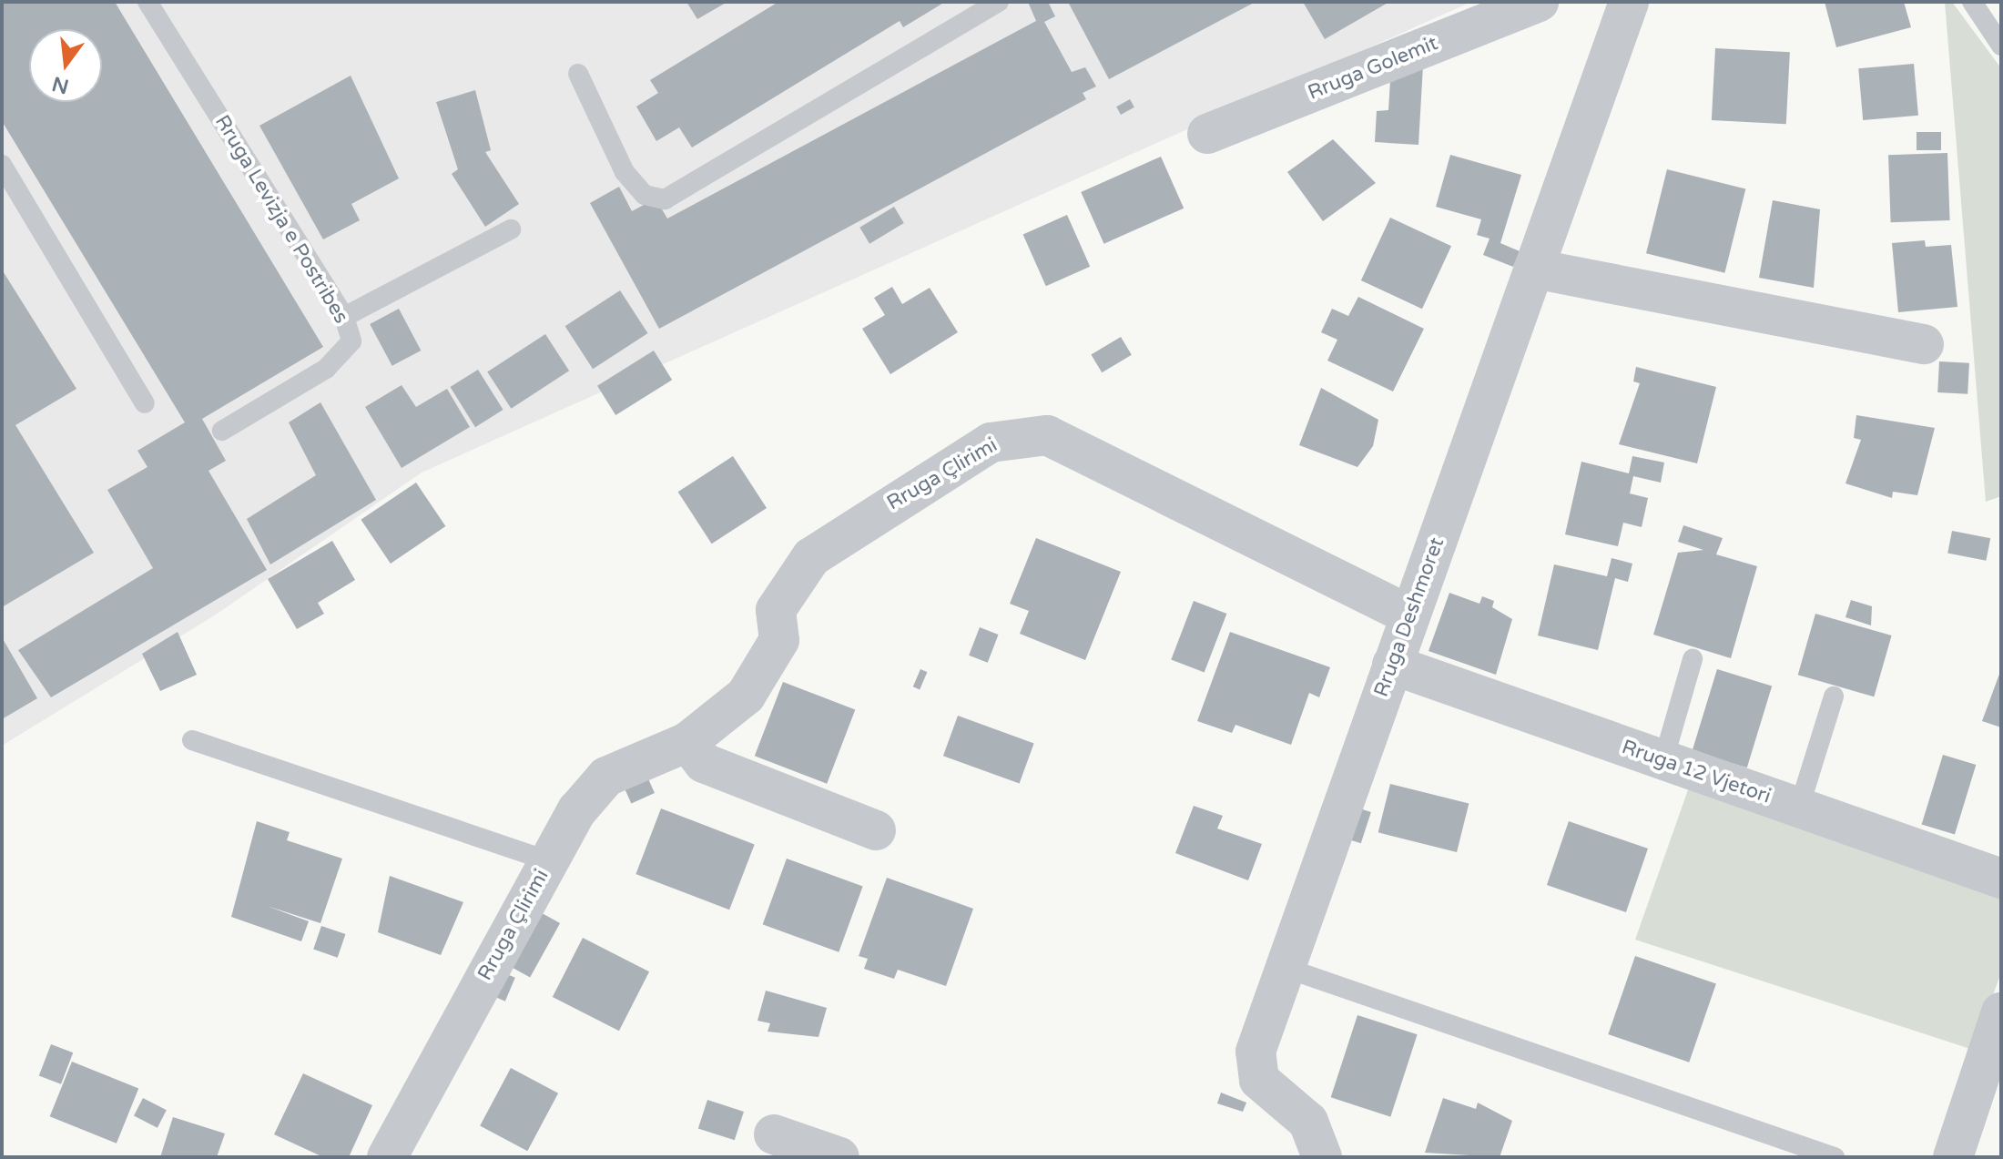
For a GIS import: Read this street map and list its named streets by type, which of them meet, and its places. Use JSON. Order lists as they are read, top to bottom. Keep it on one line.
{"streets":{"street":["Rruga Golemit","Rruga Çlirimi","Rruga Deshmoret","Rruga 12 Vjetori"],"lane":["Rruga Levizja e Postribes"]},"crossings":[["Rruga Çlirimi","Rruga Deshmoret"],["Rruga Deshmoret","Rruga 12 Vjetori"]],"north":"bottom"}
